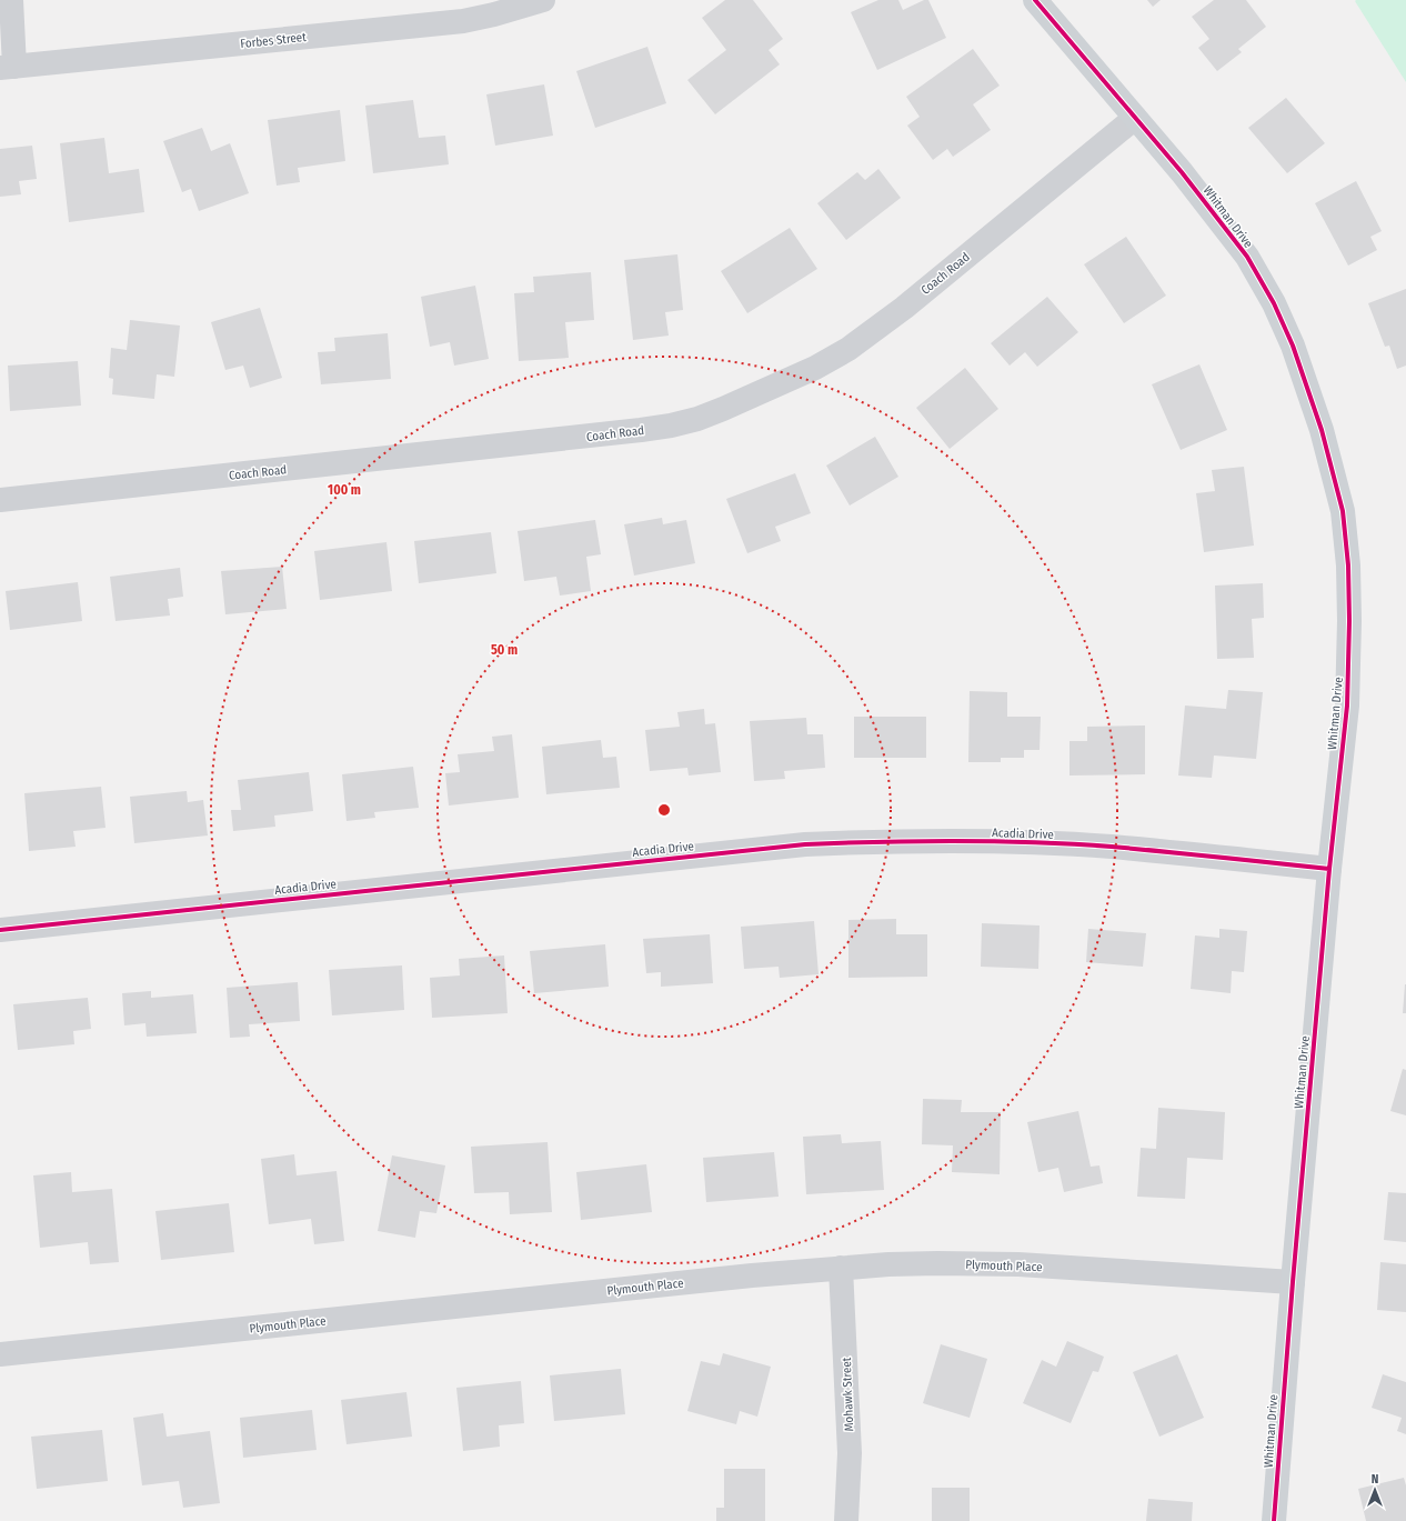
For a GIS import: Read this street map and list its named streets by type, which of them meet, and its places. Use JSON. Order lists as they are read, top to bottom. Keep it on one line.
{"streets":{"street":["Forbes Street","Whitman Drive","Coach Road","Acadia Drive","Plymouth Place","Mohawk Street"]},"crossings":[["Whitman Drive","Coach Road"],["Whitman Drive","Acadia Drive"],["Whitman Drive","Plymouth Place"],["Plymouth Place","Mohawk Street"]],"north":"top","rings":["100 m","50 m"]}
